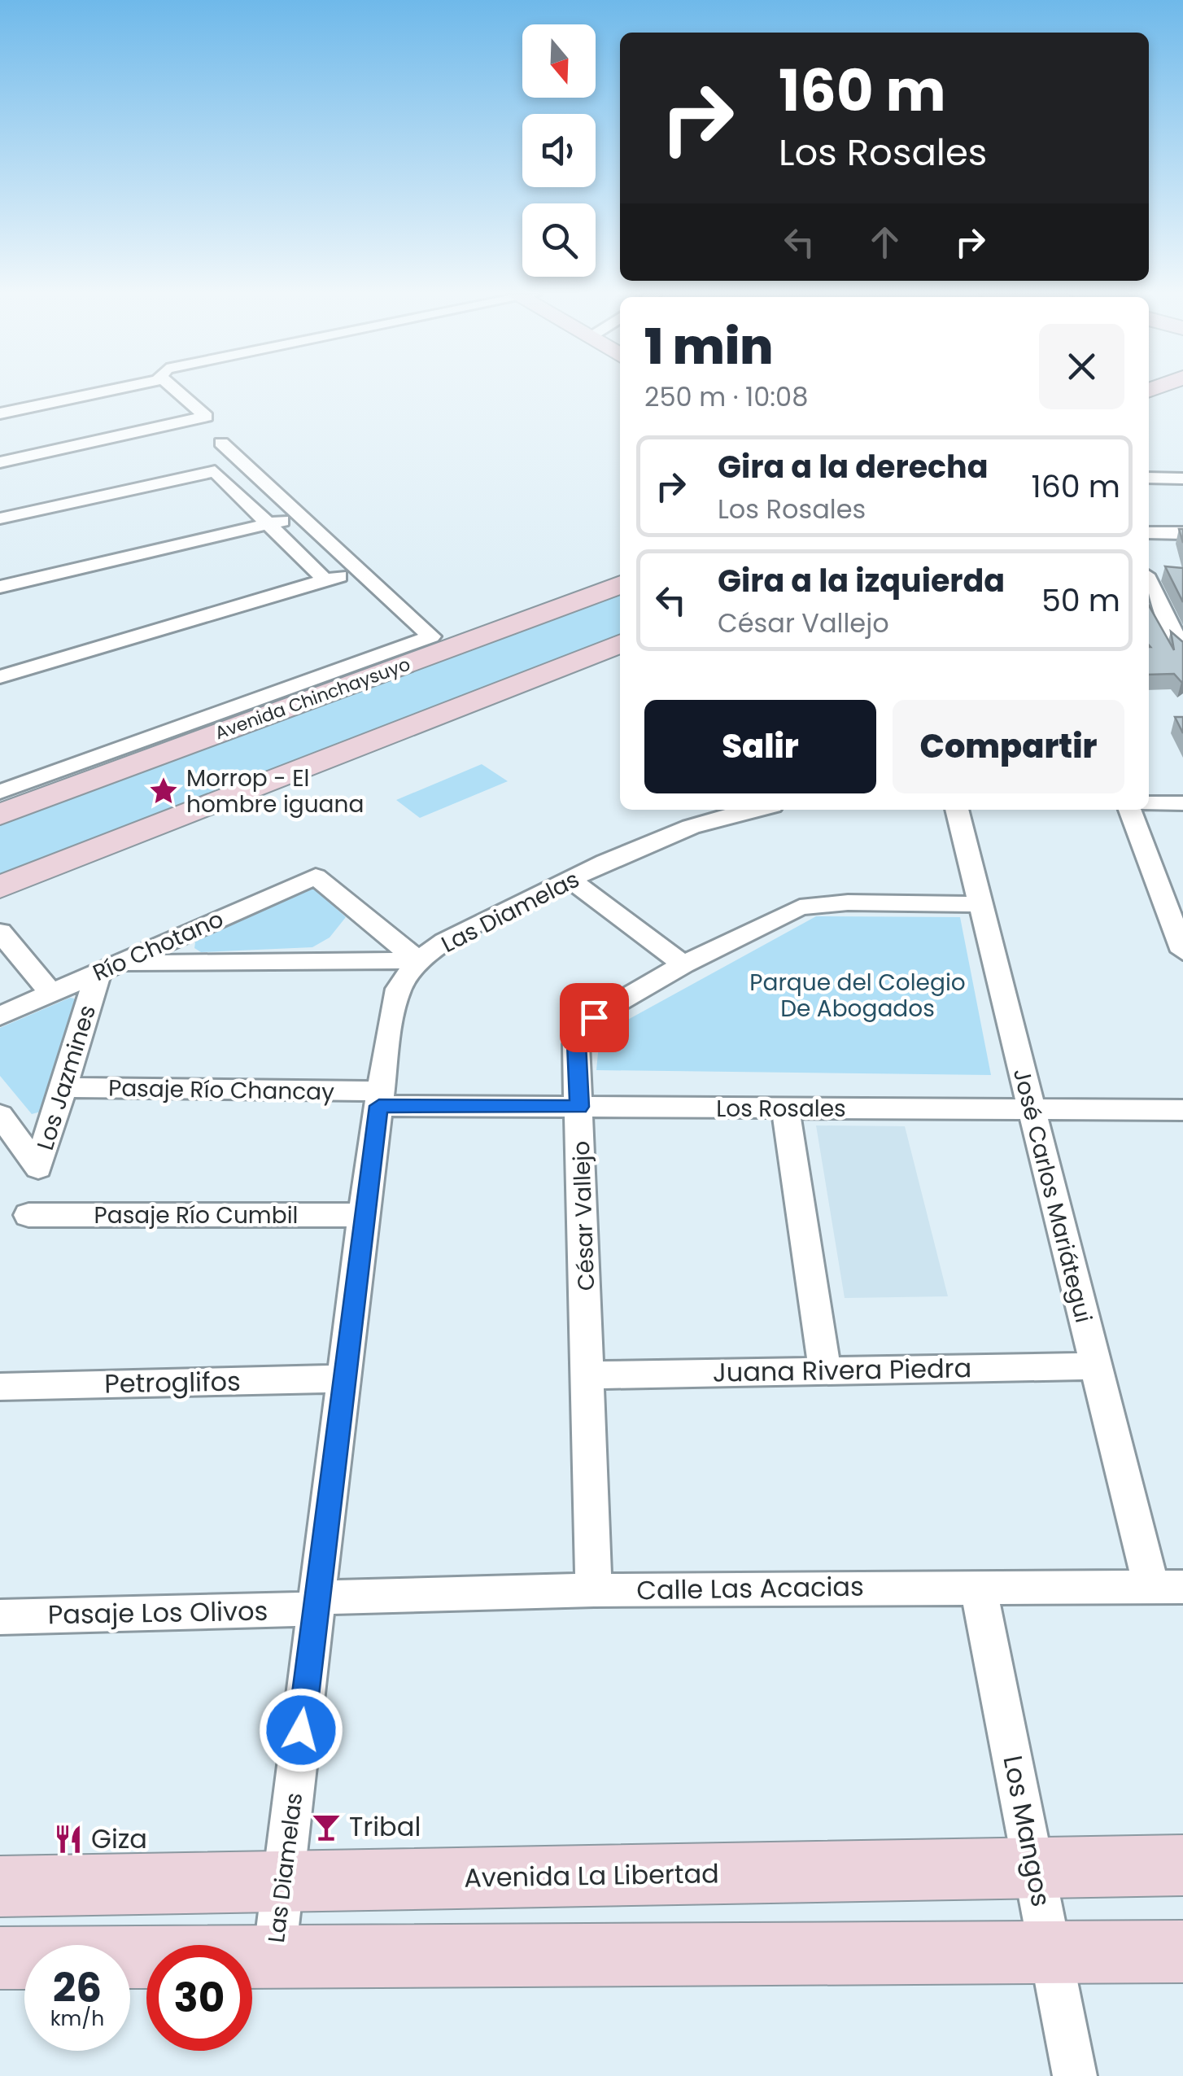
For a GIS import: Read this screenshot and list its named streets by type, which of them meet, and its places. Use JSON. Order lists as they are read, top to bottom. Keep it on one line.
{"streets":{"street":["Avenida Chinchaysuyo","Las Diamelas","Río Chotano","Los Jazmines","Pasaje Río Chancay","Los Rosales","José Carlos Mariátegui","Pasaje Río Cumbil","César Vallejo","Juana Rivera Piedra","Petroglifos","Calle Las Acacias","Pasaje Los Olivos","Los Mangos","Avenida La Libertad"]},"crossings":[["Las Diamelas","Río Chotano"],["Las Diamelas","Pasaje Río Chancay"],["Las Diamelas","Los Rosales"],["Las Diamelas","Pasaje Río Cumbil"],["Las Diamelas","Petroglifos"],["Las Diamelas","Calle Las Acacias"],["Las Diamelas","Pasaje Los Olivos"],["Las Diamelas","Avenida La Libertad"],["Río Chotano","Los Jazmines"],["Los Jazmines","Pasaje Río Chancay"],["Pasaje Río Chancay","Los Rosales"],["Los Rosales","José Carlos Mariátegui"],["Los Rosales","César Vallejo"],["José Carlos Mariátegui","César Vallejo"],["José Carlos Mariátegui","Juana Rivera Piedra"],["José Carlos Mariátegui","Calle Las Acacias"],["César Vallejo","Juana Rivera Piedra"],["César Vallejo","Calle Las Acacias"],["Calle Las Acacias","Pasaje Los Olivos"],["Calle Las Acacias","Los Mangos"],["Los Mangos","Avenida La Libertad"]],"parks":["Parque del Colegio De Abogados"],"places":{"place":["Morrop - El hombre iguana"],"bar":["Tribal"],"restaurant":["Giza"]},"north":"bottom","page":{"turn":["160 m","Los Rosales"],"heading":["1 min","250 m · 10:08"],"list":[{"name":"Gira a la derecha","note":"Los Rosales","value":"160 m"},{"name":"Gira a la izquierda","note":"César Vallejo","value":"50 m"}],"buttons":["Salir","Compartir"],"speed":"26 km/h","limit":"30"}}
